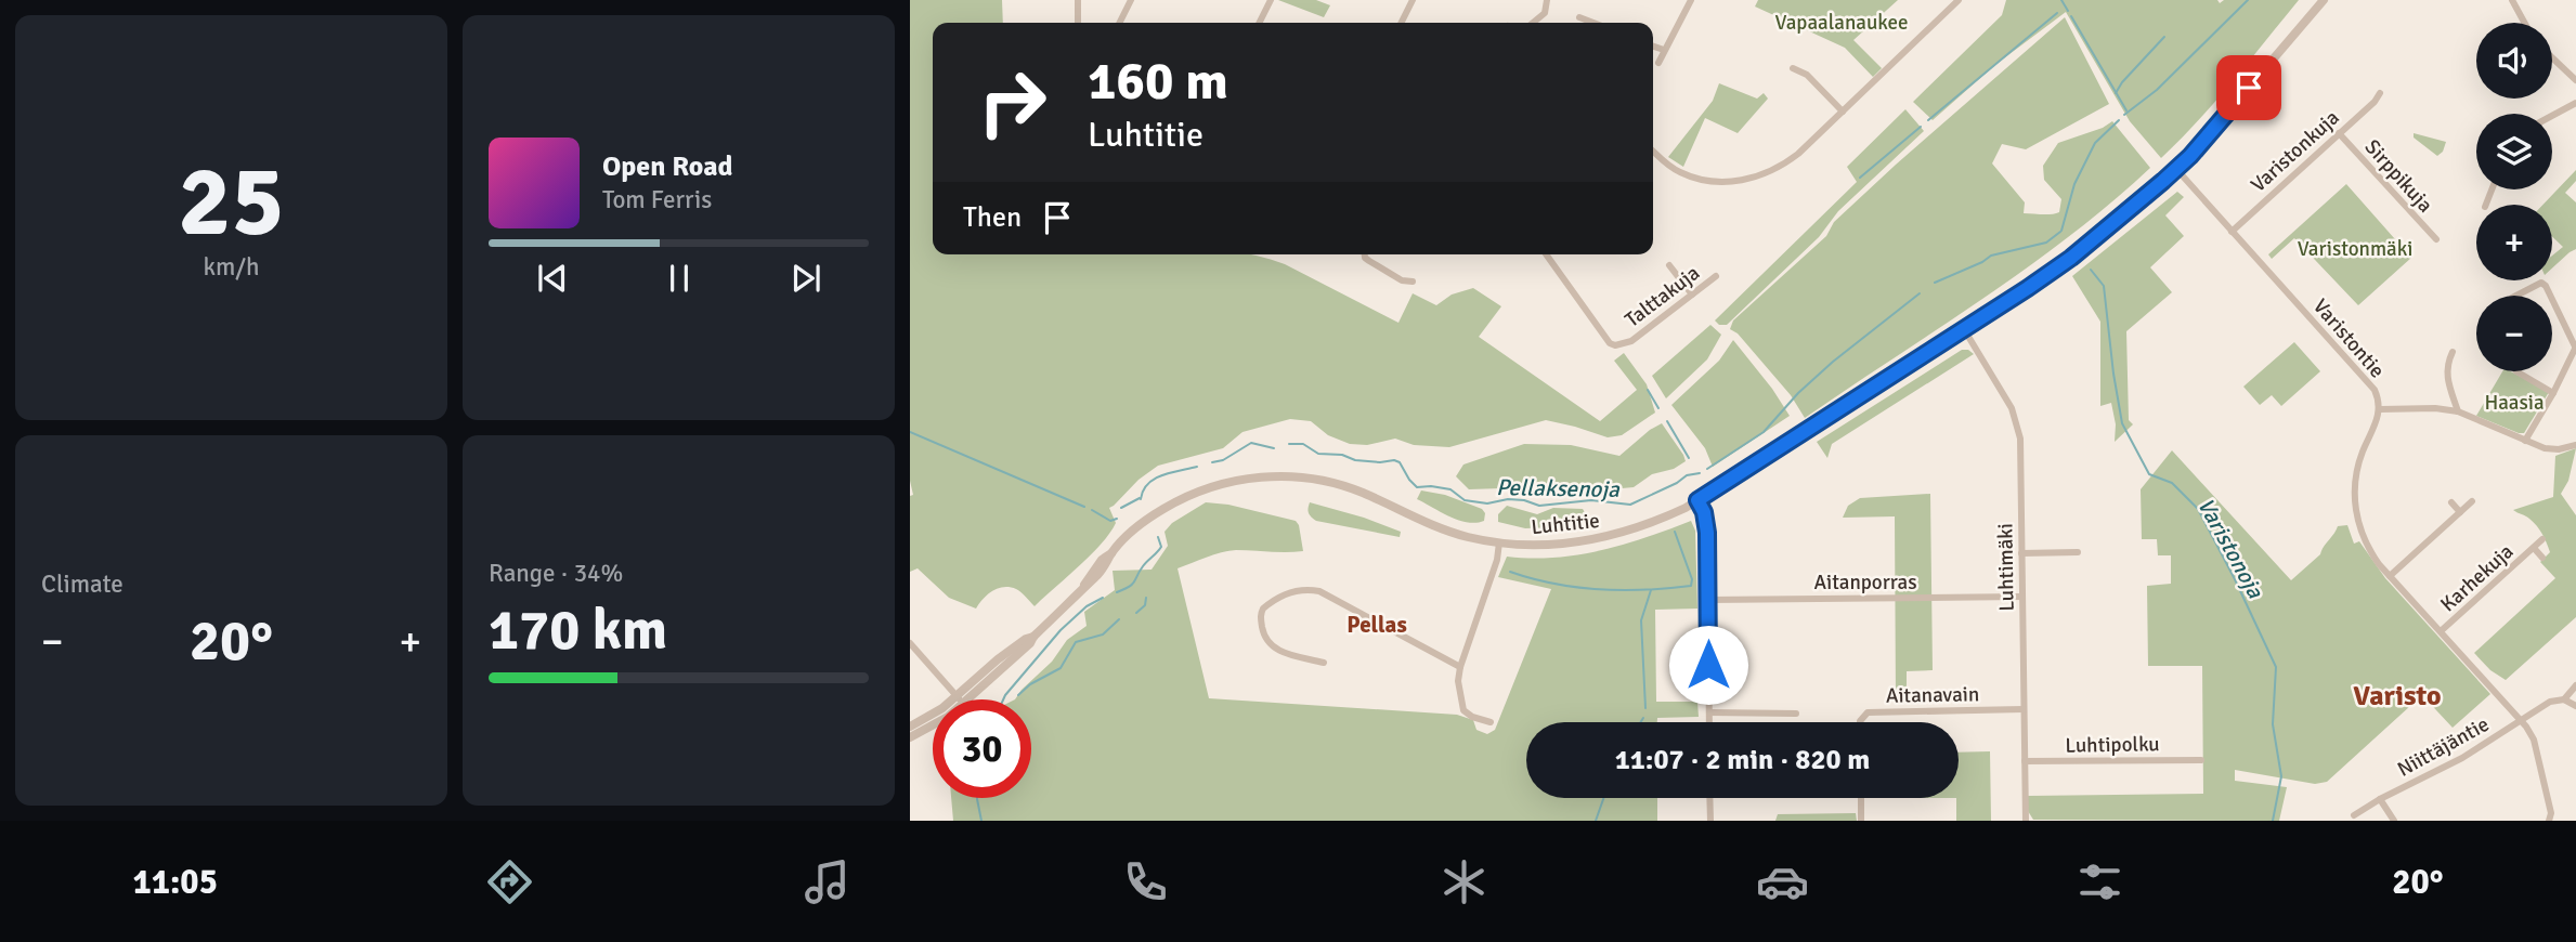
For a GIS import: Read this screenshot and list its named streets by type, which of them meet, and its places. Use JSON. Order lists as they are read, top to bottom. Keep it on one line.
{"streets":{"street":["Varistonkuja","Sirppikuja","Talttakuja","Varistontie","Luhtitie","Luhtimäki","Karhekuja","Aitanporras","Aitanavain","Luhtipolku","Niittäjäntie"]},"crossings":[["Varistonkuja","Sirppikuja"],["Varistonkuja","Varistontie"],["Varistontie","Luhtitie"],["Varistontie","Karhekuja"],["Varistontie","Niittäjäntie"],["Luhtitie","Luhtimäki"],["Luhtimäki","Aitanporras"],["Luhtimäki","Aitanavain"],["Luhtimäki","Luhtipolku"]],"districts":["Pellas","Varisto"],"water":["Pellaksenoja","Varistonoja"],"parks":["Vapaalanaukee","Varistonmäki","Haasia"],"page":{"tile":[["25","km/h"],"Climate",["Range · 34%","170 km"]],"map_buttons":["+","−"],"turn":["160 m","Luhtitie"],"song":["Open Road","Tom Ferris"],"then":"Then","heat":["−","20°","+"],"limit":"30","trip":"11:07 · 2 min · 820 m","tabs":["11:05","20°"]}}
